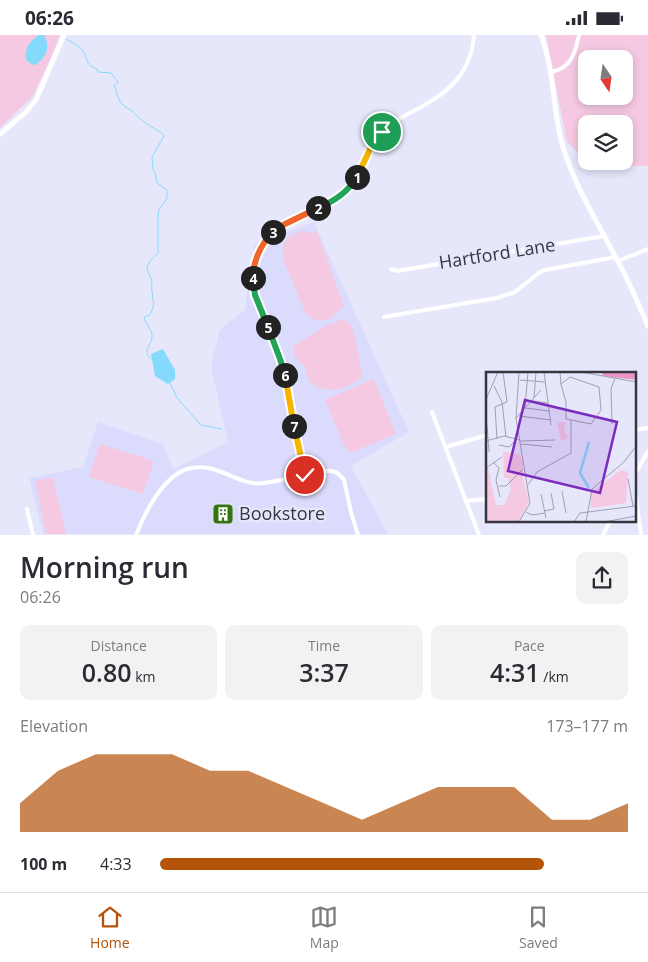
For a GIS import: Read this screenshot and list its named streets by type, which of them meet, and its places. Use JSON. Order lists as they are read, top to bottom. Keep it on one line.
{"streets":{"street":["Hartford Lane"]},"places":{"building":["Bookstore"]},"north":"bottom","page":{"status":"06:26","pins":["1","2","3","4","5","6","7"],"heading":["Morning run","06:26"],"stats":[["Distance","0.80 km"],["Time","3:37"],["Pace","4:31 /km"]],"chart":["Elevation","173–177 m"],"list":[{"name":"100 m","note":"4:33"}],"tabs":["Home","Map","Saved"]}}
